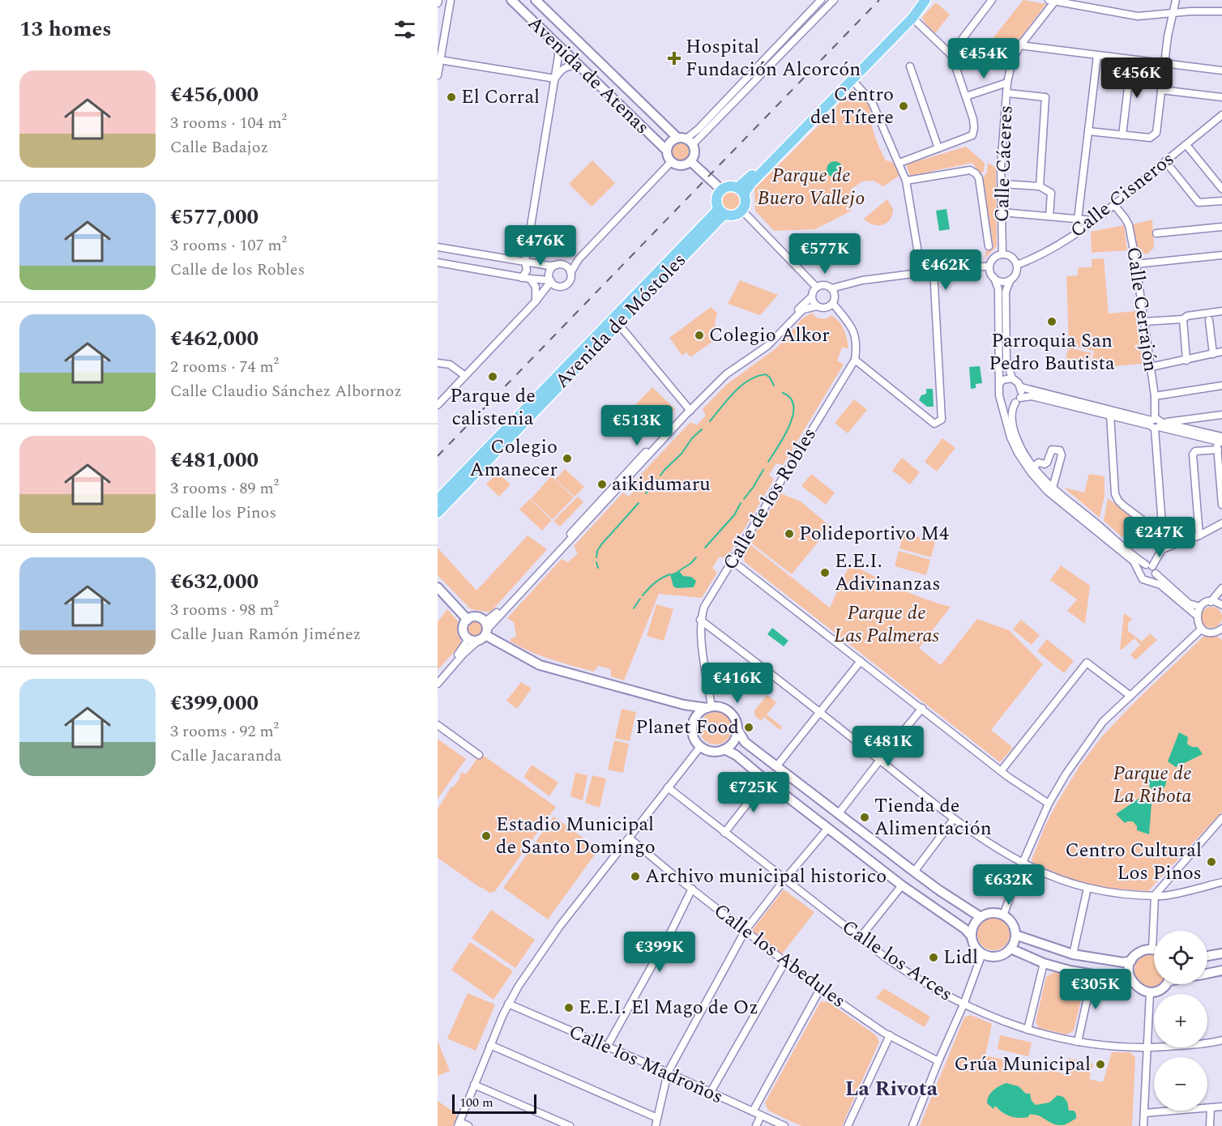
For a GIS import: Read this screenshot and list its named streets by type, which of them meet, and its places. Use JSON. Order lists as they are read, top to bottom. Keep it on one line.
{"streets":{"main road":["Avenida de Móstoles"],"street":["Avenida de Atenas","Calle Cáceres","Calle Cisneros","Calle Cerrajón","Calle de los Robles","Calle los Abedules","Calle los Arces","Calle los Madroños"]},"crossings":[["Calle Cáceres","Calle Cisneros"],["Calle Cisneros","Calle Cerrajón"]],"districts":["La Rivota"],"parks":["Parque de Buero Vallejo","Parque de Las Palmeras","Parque de La Ribota"],"places":{"health":["Hospital Fundación Alcorcón"],"other":["El Corral","Centro del Títere","Parroquia San Pedro Bautista","Colegio Alkor","Parque de calistenia","Colegio Amanecer","aikidumaru","Polideportivo M4","E.E.I. Adivinanzas","Planet Food","Tienda de Alimentación","Estadio Municipal de Santo Domingo","Centro Cultural Los Pinos","Archivo municipal historico","Lidl","E.E.I. El Mago de Oz","Grúa Municipal"]},"scale_bar":"100 m","page":{"heading":"13 homes","price":["€454K","€456K","€476K","€577K","€462K","€513K","€247K","€416K","€481K","€725K","€632K","€399K","€305K"],"list":[{"name":"€456,000","note":"3 rooms · 104 m² · Calle Badajoz"},{"name":"€577,000","note":"3 rooms · 107 m² · Calle de los Robles"},{"name":"€462,000","note":"2 rooms · 74 m² · Calle Claudio Sánchez Albornoz"},{"name":"€481,000","note":"3 rooms · 89 m² · Calle los Pinos"},{"name":"€632,000","note":"3 rooms · 98 m² · Calle Juan Ramón Jiménez"},{"name":"€399,000","note":"3 rooms · 92 m² · Calle Jacaranda"}],"map_buttons":["+","−"],"scale":"100 m"}}
